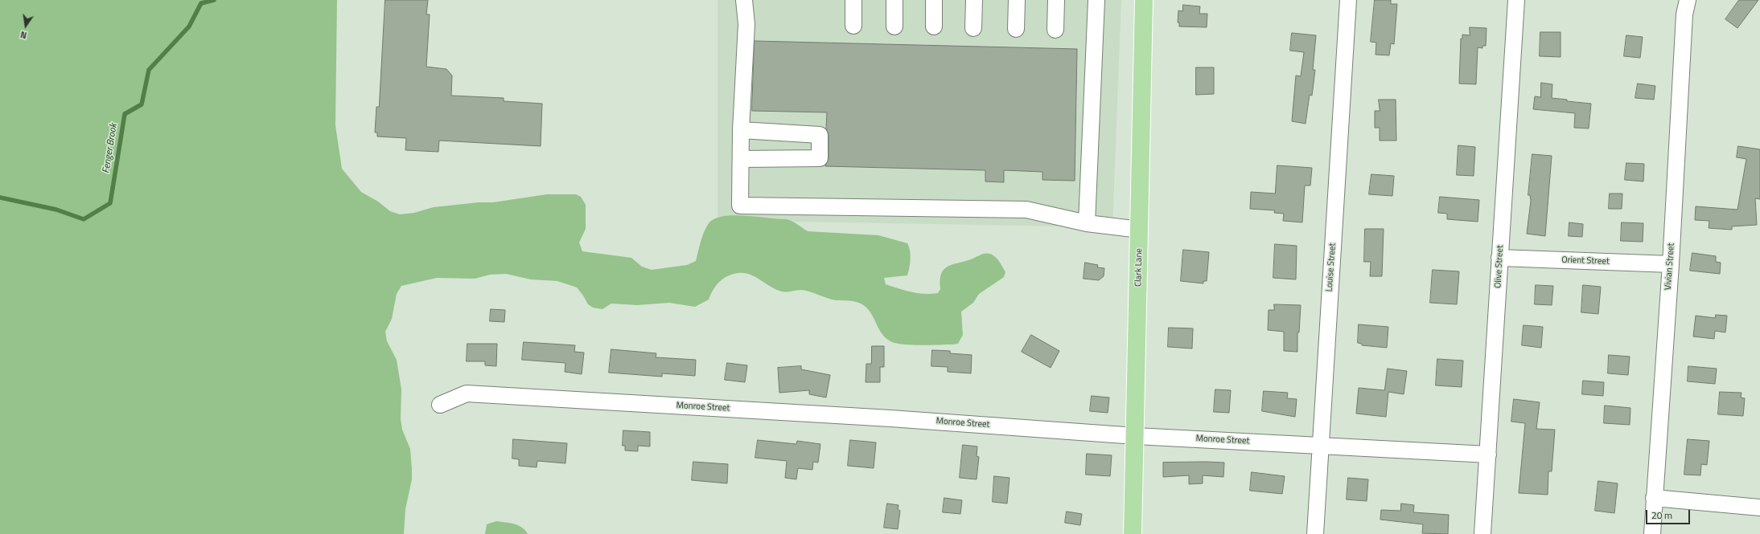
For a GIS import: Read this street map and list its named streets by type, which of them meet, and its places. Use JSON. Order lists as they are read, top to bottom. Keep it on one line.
{"streets":{"main road":["Clark Lane"],"street":["Orient Street","Olive Street","Vivian Street","Louise Street","Monroe Street"]},"crossings":[["Orient Street","Olive Street"],["Orient Street","Vivian Street"],["Olive Street","Monroe Street"],["Clark Lane","Monroe Street"],["Louise Street","Monroe Street"]],"water":["Fenger Brook"],"scale_bar":"20 m","north":"bottom"}
